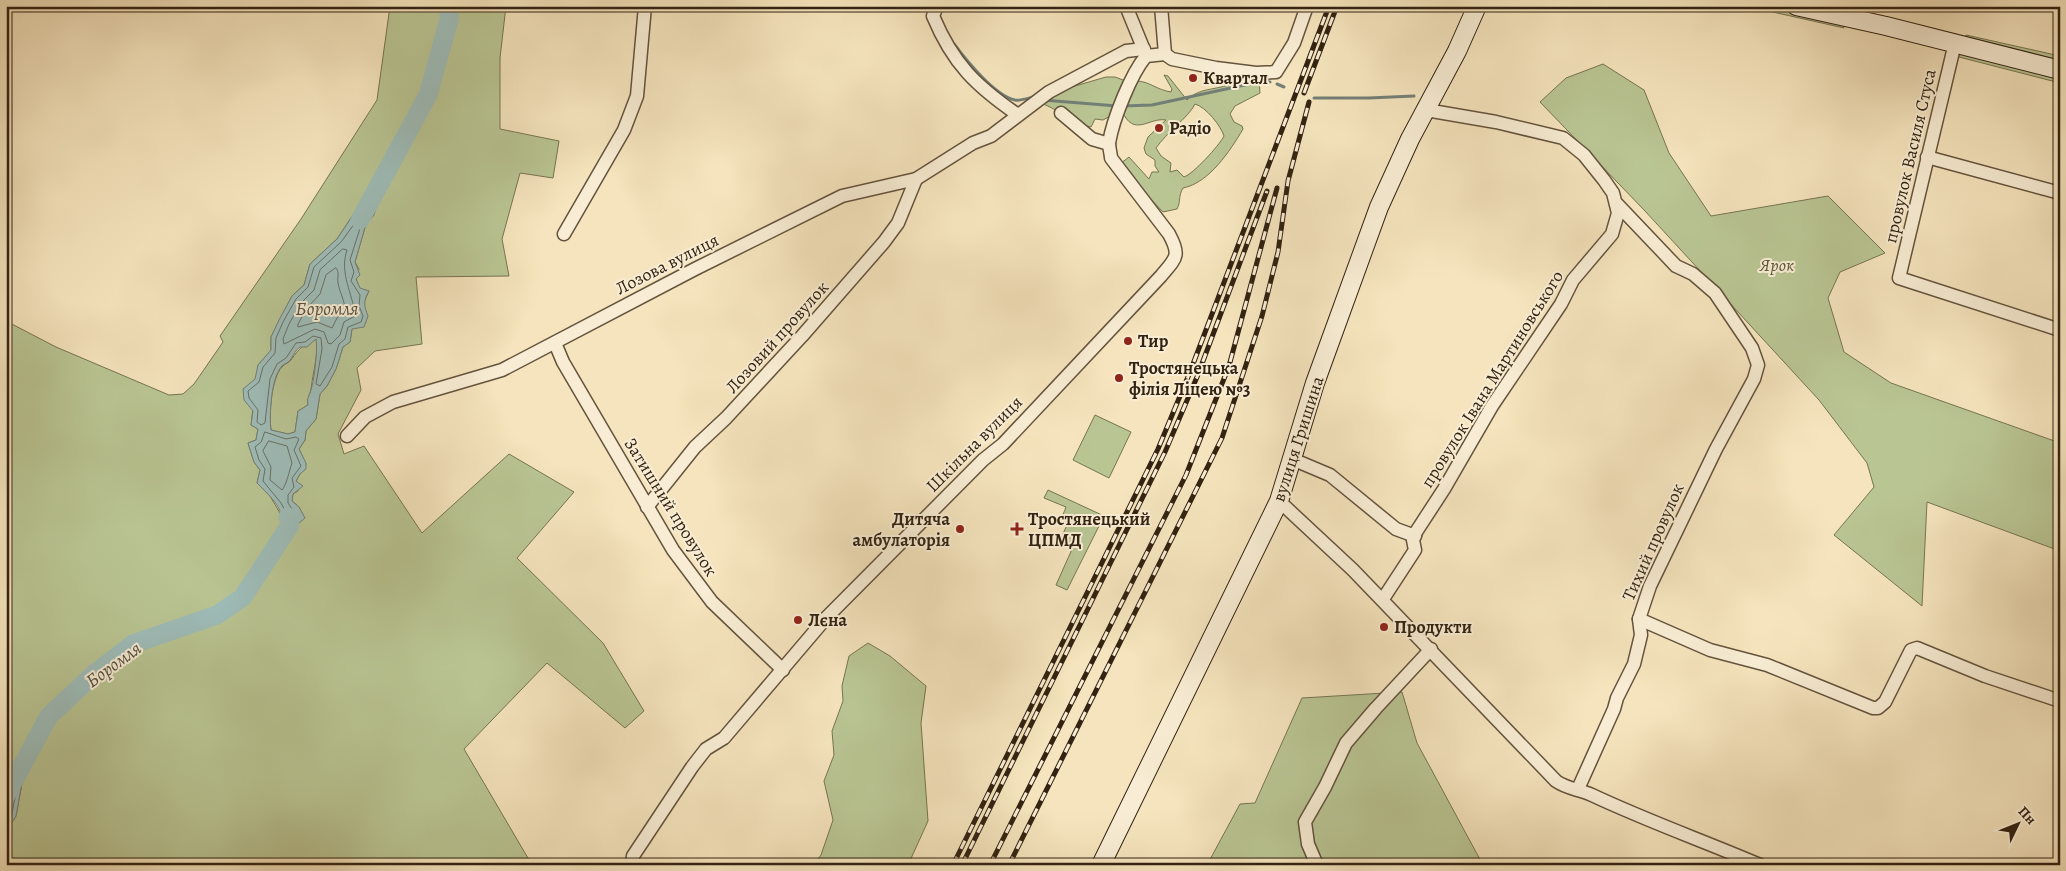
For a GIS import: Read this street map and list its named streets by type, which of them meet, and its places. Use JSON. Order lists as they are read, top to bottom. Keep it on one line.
{"streets":{"street":["провулок Василя Стуса","Лозова вулиця","Лозовий провулок","провулок Івана Мартиновського","вулиця Гришина","Шкільна вулиця","Затишний провулок","Тихий провулок"]},"crossings":[["Лозова вулиця","Лозовий провулок"],["Лозова вулиця","Затишний провулок"],["Лозовий провулок","Затишний провулок"],["провулок Івана Мартиновського","Тихий провулок"],["Шкільна вулиця","Затишний провулок"]],"water":["Боромля"],"parks":["Ярок"],"places":{"other":["Квартал","Радіо","Тир","Тростянецька філія Ліцею №3","Дитяча амбулаторія","Лєна","Продукти"],"health":["Тростянецький ЦПМД"]},"north":"top right"}
